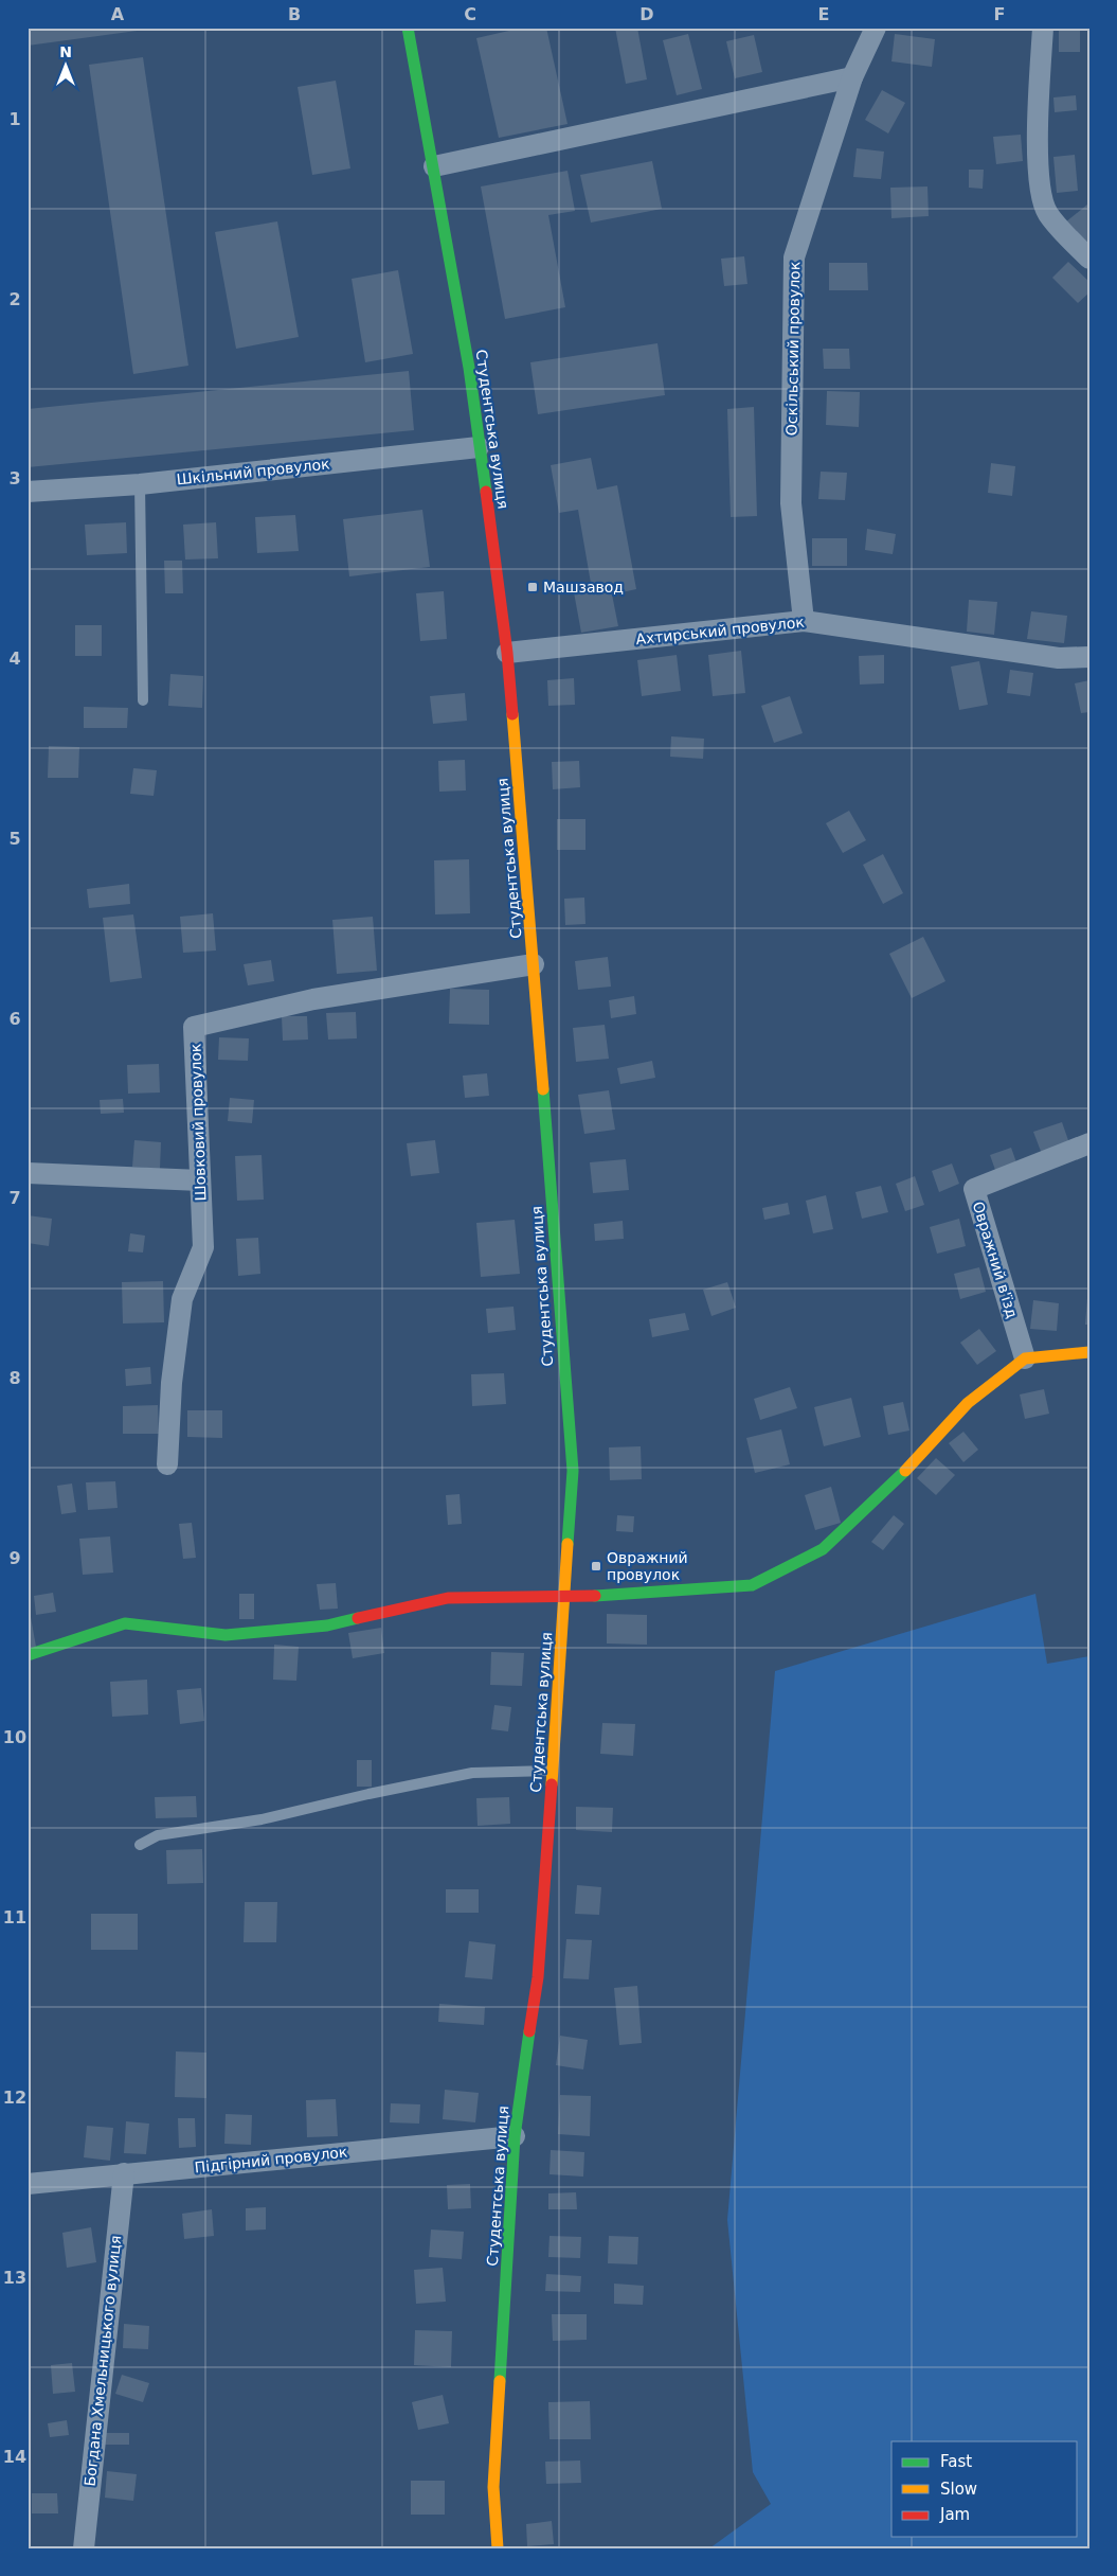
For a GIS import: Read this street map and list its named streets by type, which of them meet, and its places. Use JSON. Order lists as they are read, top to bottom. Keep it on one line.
{"streets":{"main road":["Студентська вулиця"],"street":["Оскільський провулок","Шкільний провулок","Ахтирський провулок","Шовковий провулок","Овражний в'їзд","Підгірний провулок","Богдана Хмельницького вулиця"]},"crossings":[["Оскільський провулок","Ахтирський провулок"],["Студентська вулиця","Шкільний провулок"],["Студентська вулиця","Ахтирський провулок"],["Студентська вулиця","Шовковий провулок"],["Студентська вулиця","Підгірний провулок"],["Підгірний провулок","Богдана Хмельницького вулиця"]],"places":{"transit":["Машзавод","Овражний провулок"]},"legend":["Fast","Slow","Jam"],"north":"top","grid":{"columns":["A","B","C","D","E","F"],"rows":["1","2","3","4","5","6","7","8","9","10","11","12","13","14"]}}
